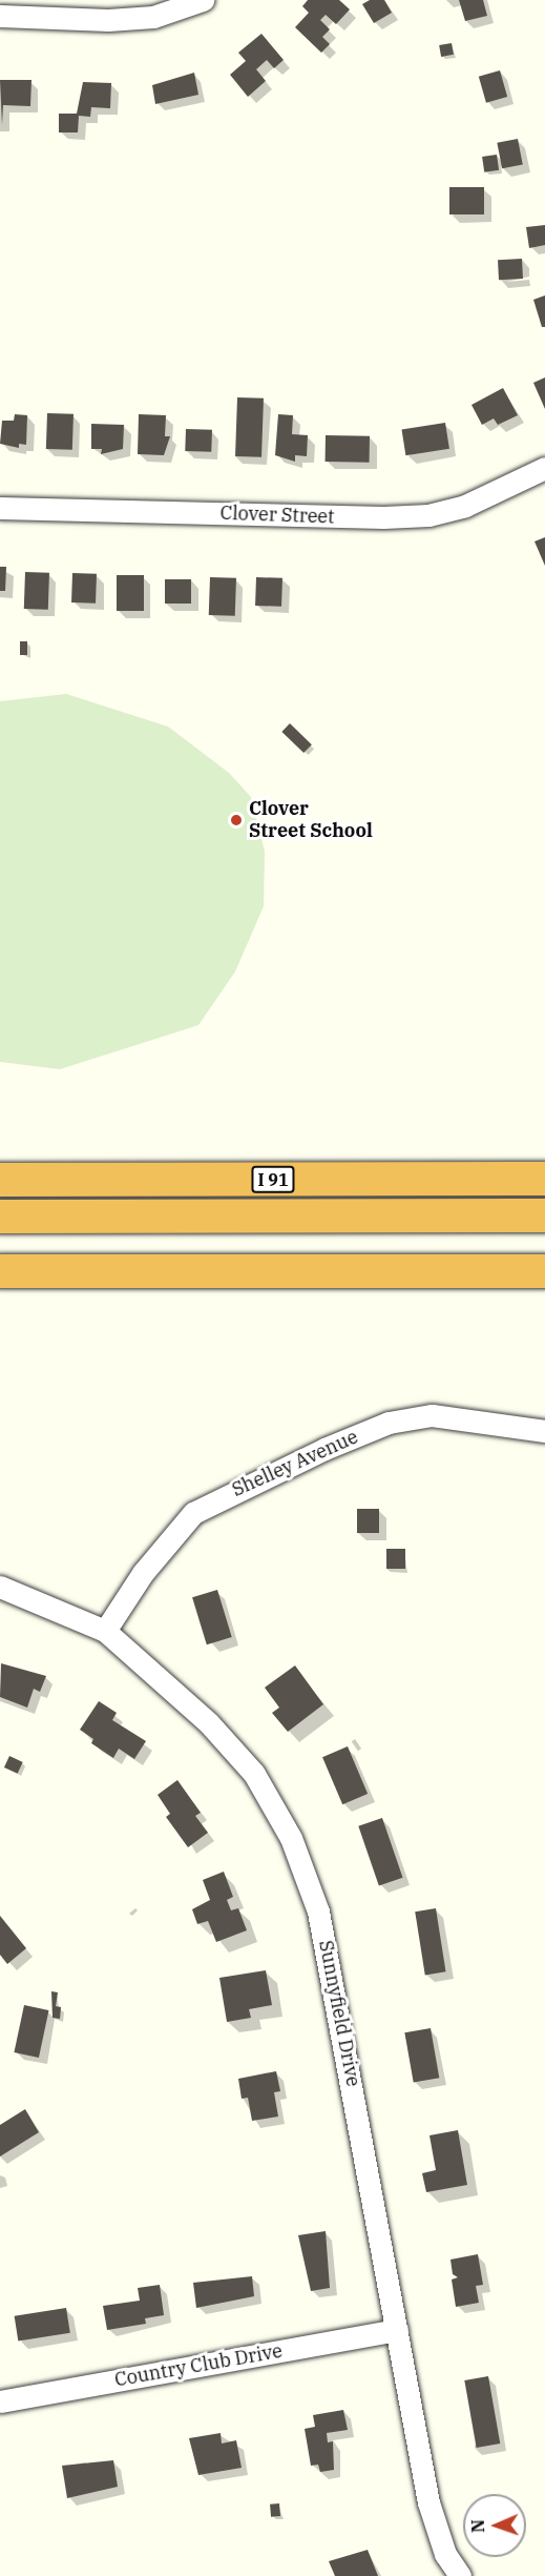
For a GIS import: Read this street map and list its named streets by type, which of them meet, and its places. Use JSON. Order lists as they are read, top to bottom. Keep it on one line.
{"streets":{"highway":["I 91"],"street":["Clover Street","Shelley Avenue","Sunnyfield Drive","Country Club Drive"]},"crossings":[["Shelley Avenue","Sunnyfield Drive"],["Sunnyfield Drive","Country Club Drive"]],"places":["Clover Street School"],"north":"left"}
